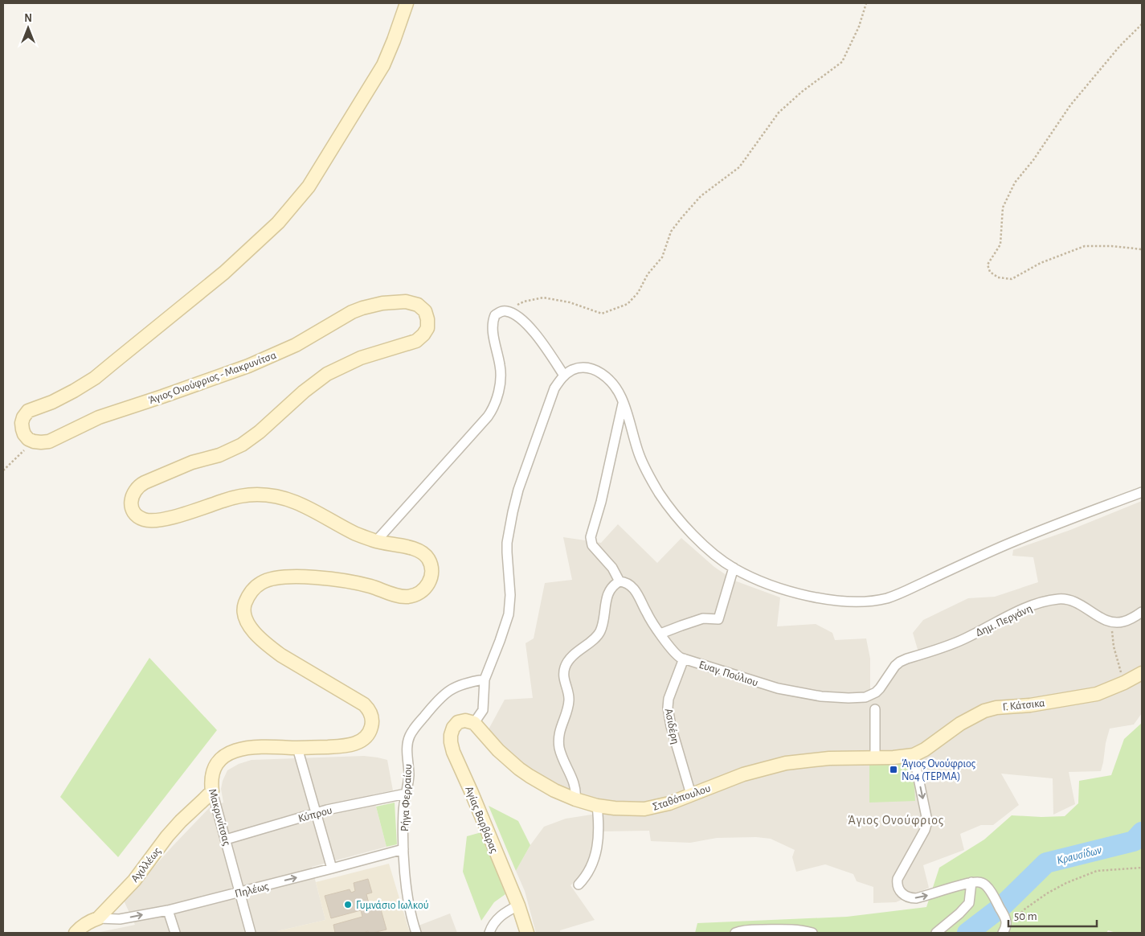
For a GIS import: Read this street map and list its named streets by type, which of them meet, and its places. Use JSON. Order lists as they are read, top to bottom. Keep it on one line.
{"streets":{"street":["Άγιος Ονούφριος - Μακρυνίτσα","Δημ. Περγάνη","Ευαγ. Πούλιου","Γ. Κάτσικα","Ασιδέρη","Σταθόπουλου","Ρήγα Φερραίου","Κύπρου","Μακρυνίτσας","Αγίας Βαρβάρας","Αχιλλέως","Πηλέως"]},"crossings":[["Άγιος Ονούφριος - Μακρυνίτσα","Μακρυνίτσας"],["Δημ. Περγάνη","Ευαγ. Πούλιου"],["Ευαγ. Πούλιου","Ασιδέρη"],["Γ. Κάτσικα","Σταθόπουλου"],["Ασιδέρη","Σταθόπουλου"],["Σταθόπουλου","Αγίας Βαρβάρας"],["Ρήγα Φερραίου","Κύπρου"],["Ρήγα Φερραίου","Πηλέως"],["Κύπρου","Μακρυνίτσας"],["Μακρυνίτσας","Αχιλλέως"],["Μακρυνίτσας","Πηλέως"],["Αχιλλέως","Πηλέως"]],"one_way":["Πηλέως"],"districts":["Άγιος Ονούφριος"],"water":["Κραυσίδων"],"places":{"transit":["Άγιος Ονούφριος Νο4 (ΤΕΡΜΑ)"],"other":["Γυμνάσιο Ιωλκού"]},"scale_bar":"50 m","north":"top"}
